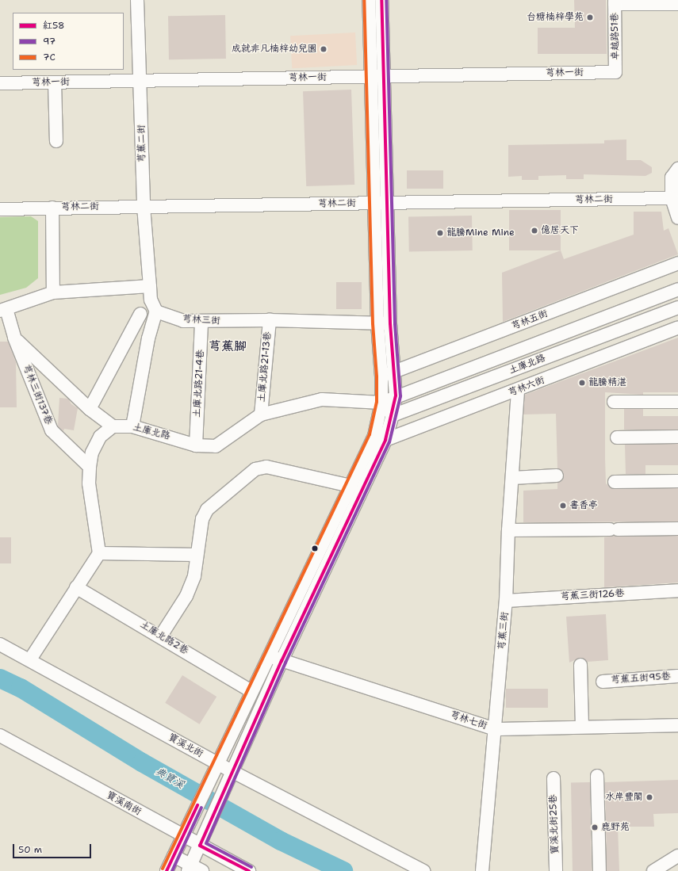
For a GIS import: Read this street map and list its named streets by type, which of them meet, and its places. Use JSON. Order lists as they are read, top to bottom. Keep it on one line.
{"streets":{"street":["卓越路51巷","芎林一街","芎蕉二街","芎林二街","芎林三街","芎林五街","土庫北路","土庫北路21-13巷","土庫北路21-4巷","芎林六街","芎林三街137巷","芎蕉三街126巷","芎蕉三街","土庫北路2巷","芎蕉五街95巷","芎林七街","寶溪北街","寶溪南街","寶溪北街25巷"]},"crossings":[["卓越路51巷","芎林一街"],["芎林一街","芎蕉二街"],["芎蕉二街","芎林二街"],["芎林三街","土庫北路21-13巷"],["芎林三街","土庫北路21-4巷"],["土庫北路","土庫北路21-13巷"],["土庫北路","土庫北路21-4巷"],["芎林六街","芎蕉三街"],["芎蕉三街126巷","芎蕉三街"],["芎蕉三街","芎林七街"]],"districts":["芎蕉腳"],"water":["典寶溪"],"places":["台糖楠梓學苑","成就非凡楠梓幼兒園","億居天下","龍騰Mine Mine","龍騰精湛","書香亭","水岸豐閣","鹿野苑"],"lines":["transit line 紅58","transit line 97","transit line 7C"],"legend":["紅58","97","7C"],"scale_bar":"50 m"}
